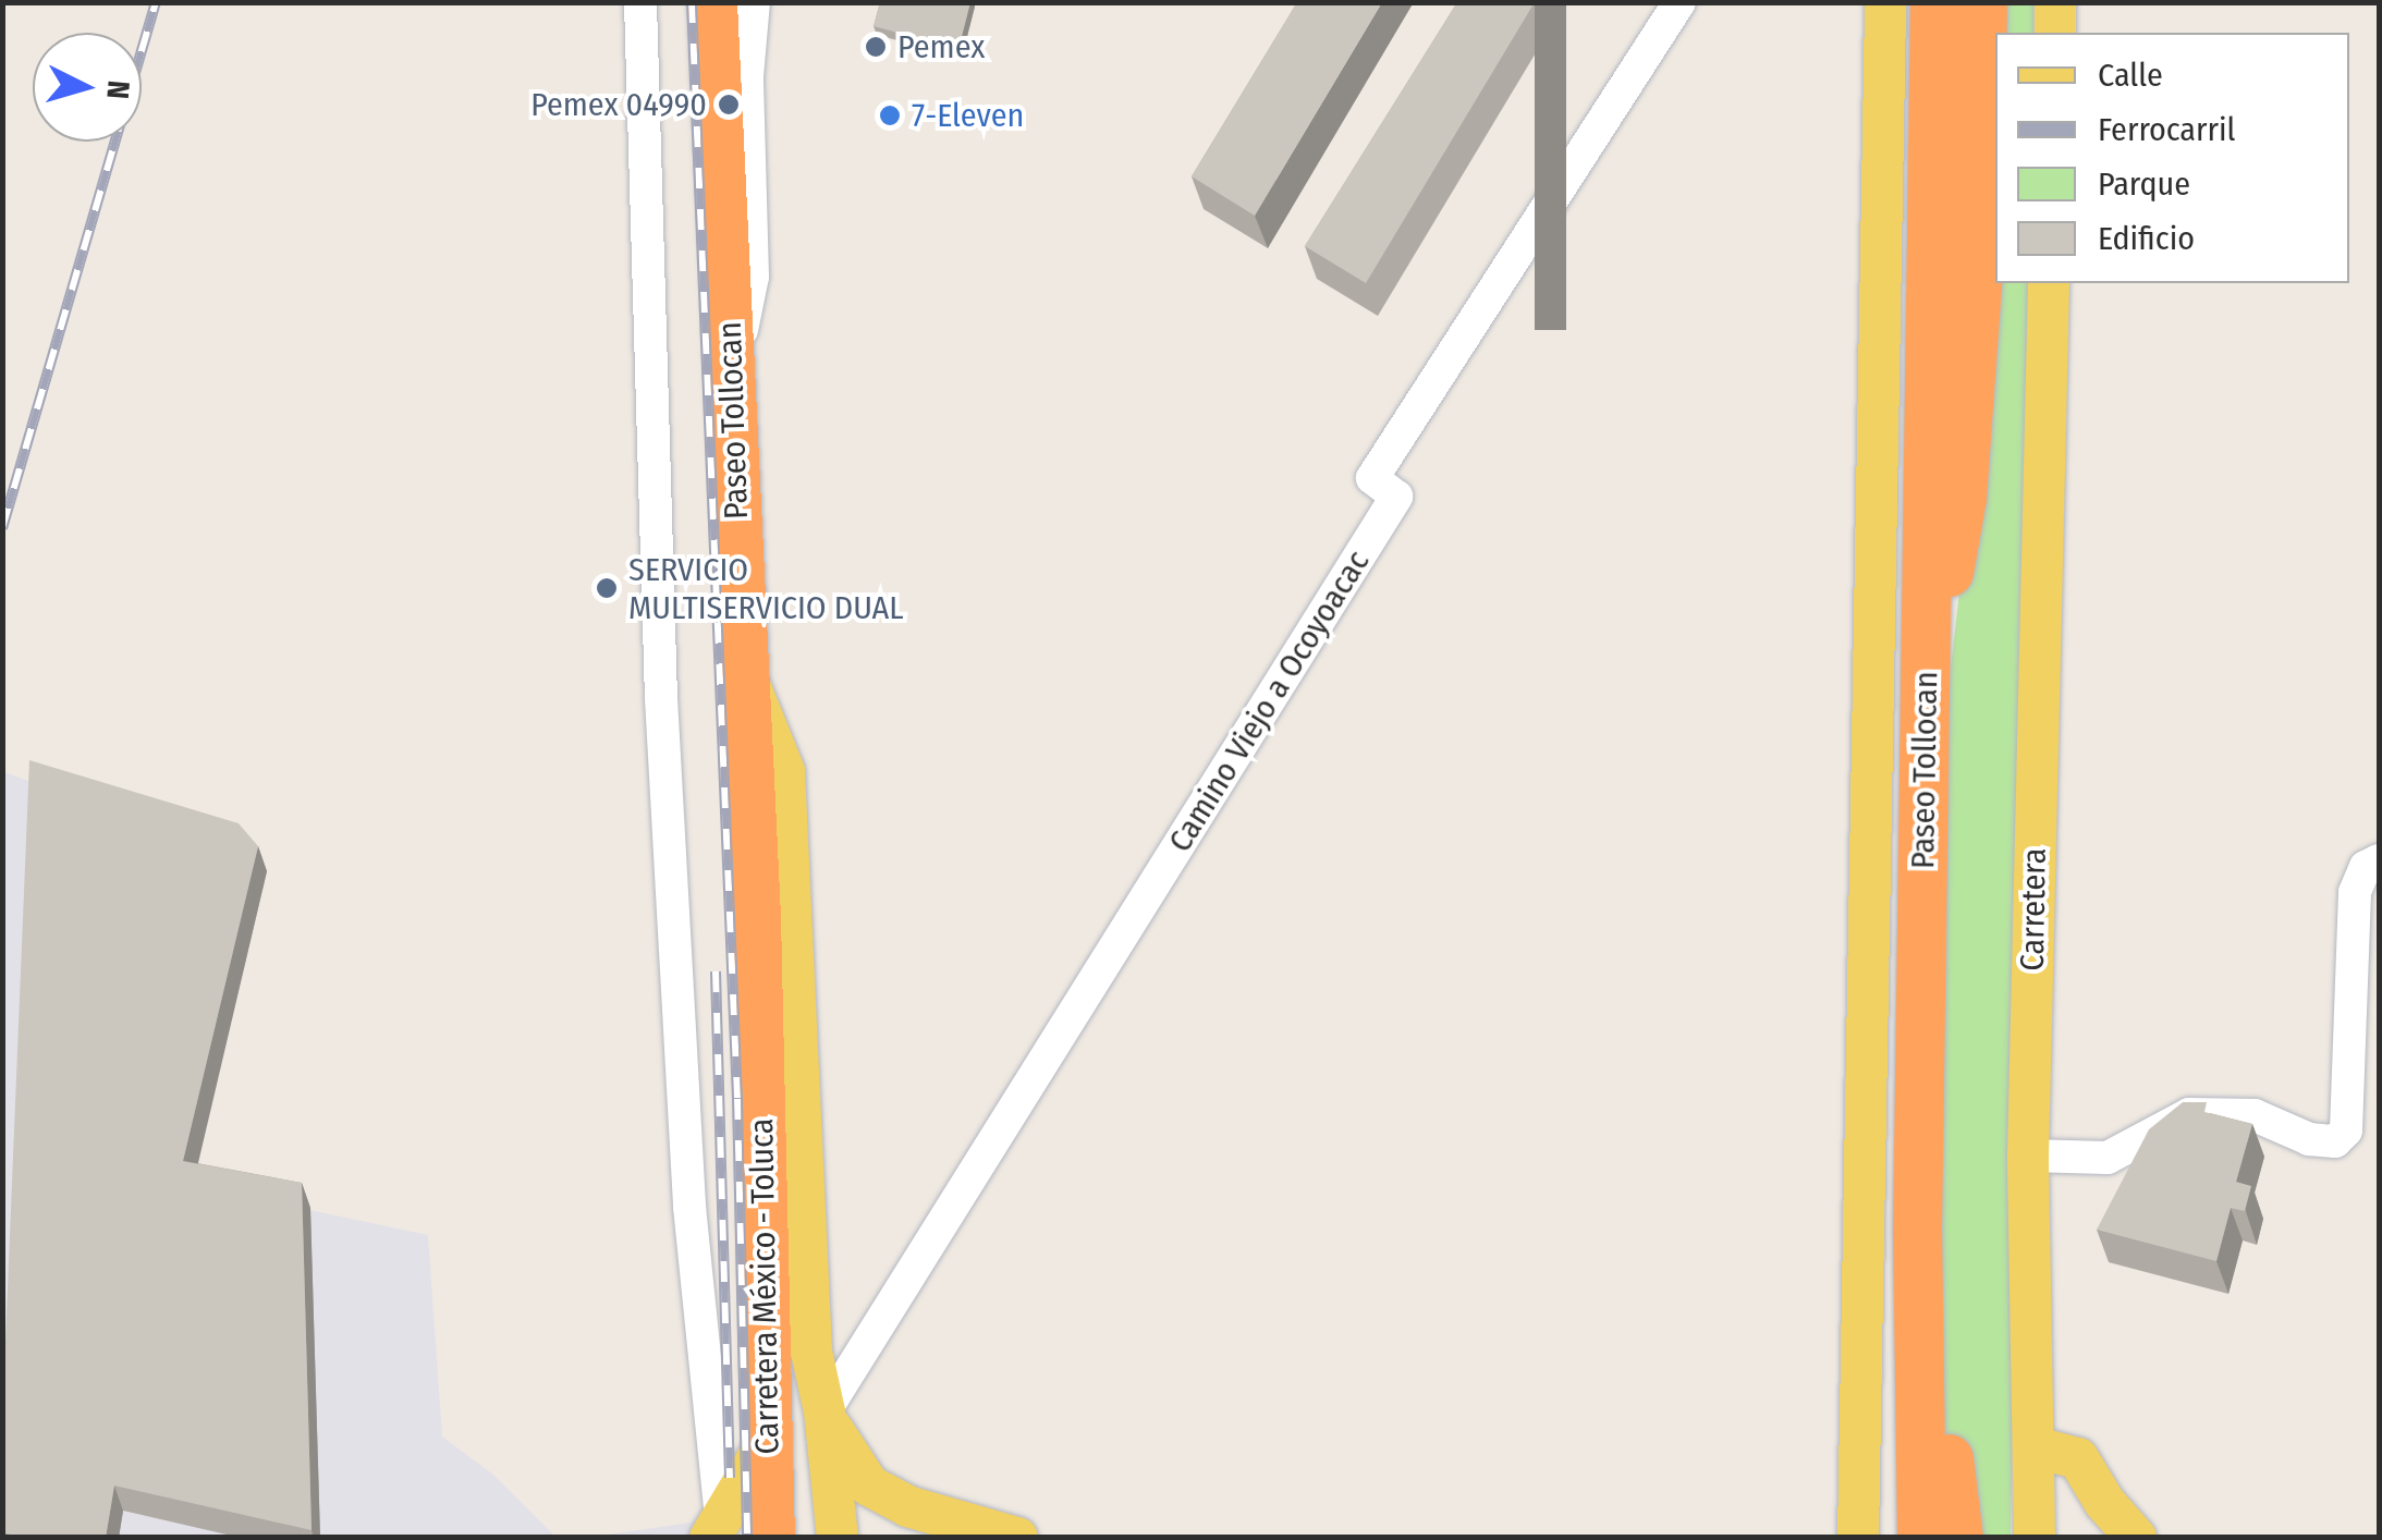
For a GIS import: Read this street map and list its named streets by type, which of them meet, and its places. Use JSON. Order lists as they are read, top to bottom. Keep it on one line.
{"streets":{"highway":["Paseo Tollocan","Carretera México - Toluca"],"main road":["Carretera"],"street":["Camino Viejo a Ocoyoacac"]},"crossings":[["Paseo Tollocan","Carretera México - Toluca"]],"places":["Pemex","Pemex 04990","7-Eleven","SERVICIO MULTISERVICIO DUAL"],"legend":["Calle","Ferrocarril","Parque","Edificio"],"north":"right"}
